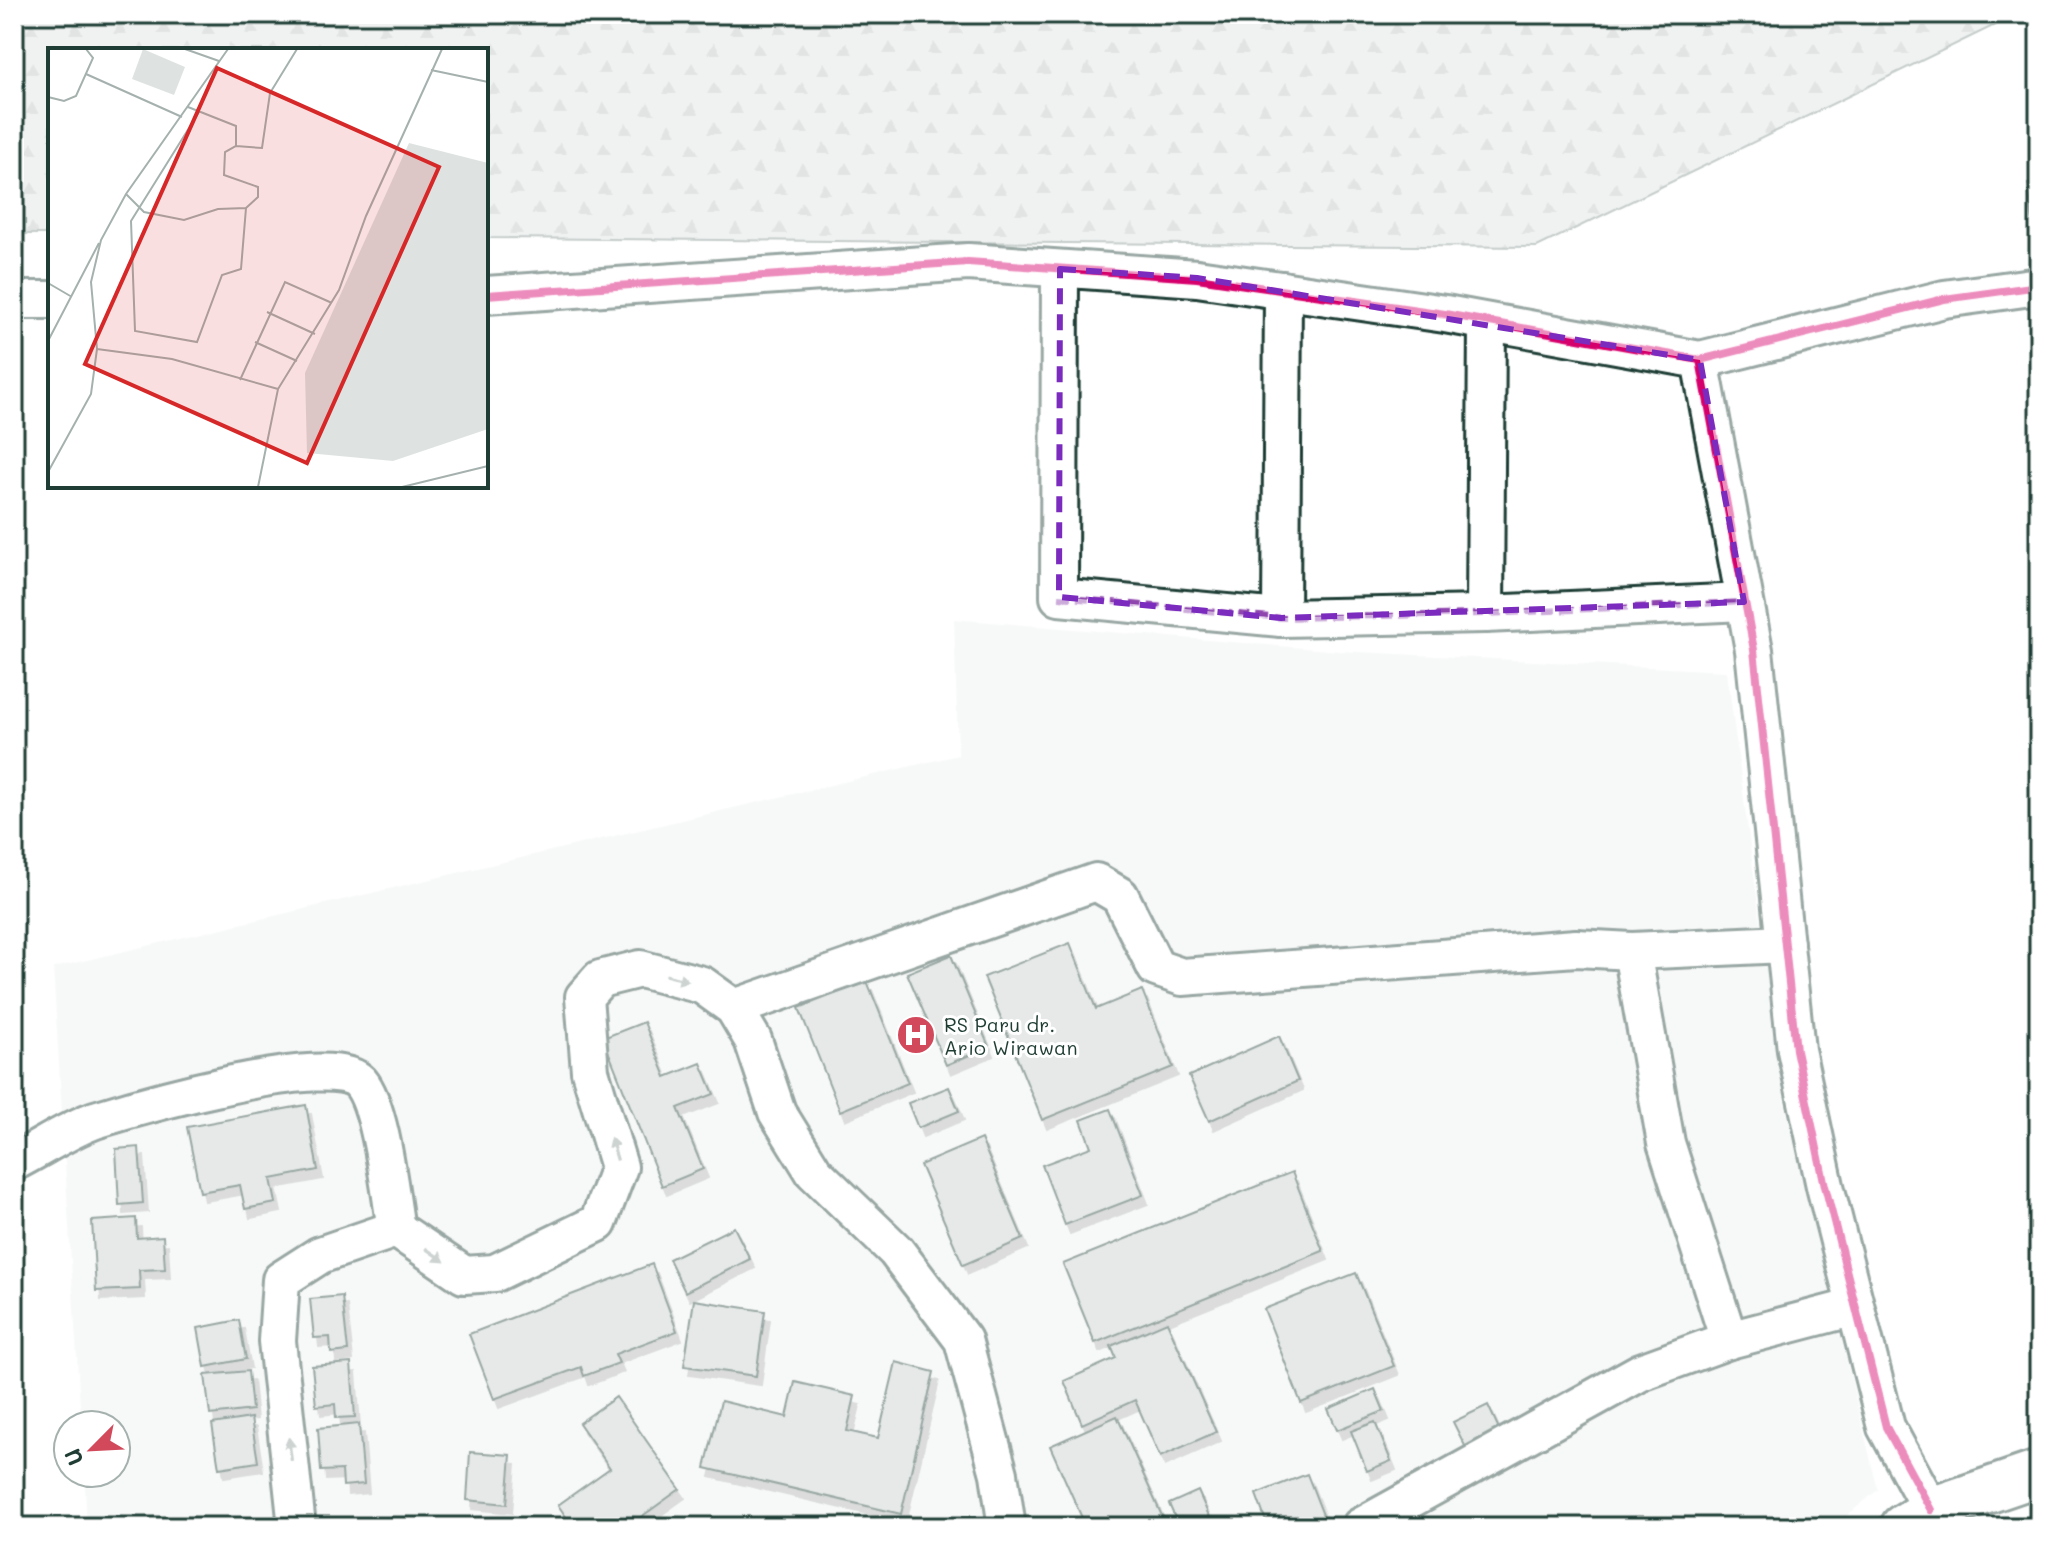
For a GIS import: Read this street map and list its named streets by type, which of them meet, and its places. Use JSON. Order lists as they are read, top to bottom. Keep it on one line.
{"places":{"hospital":["RS Paru dr. Ario Wirawan"]},"north":"bottom left"}
